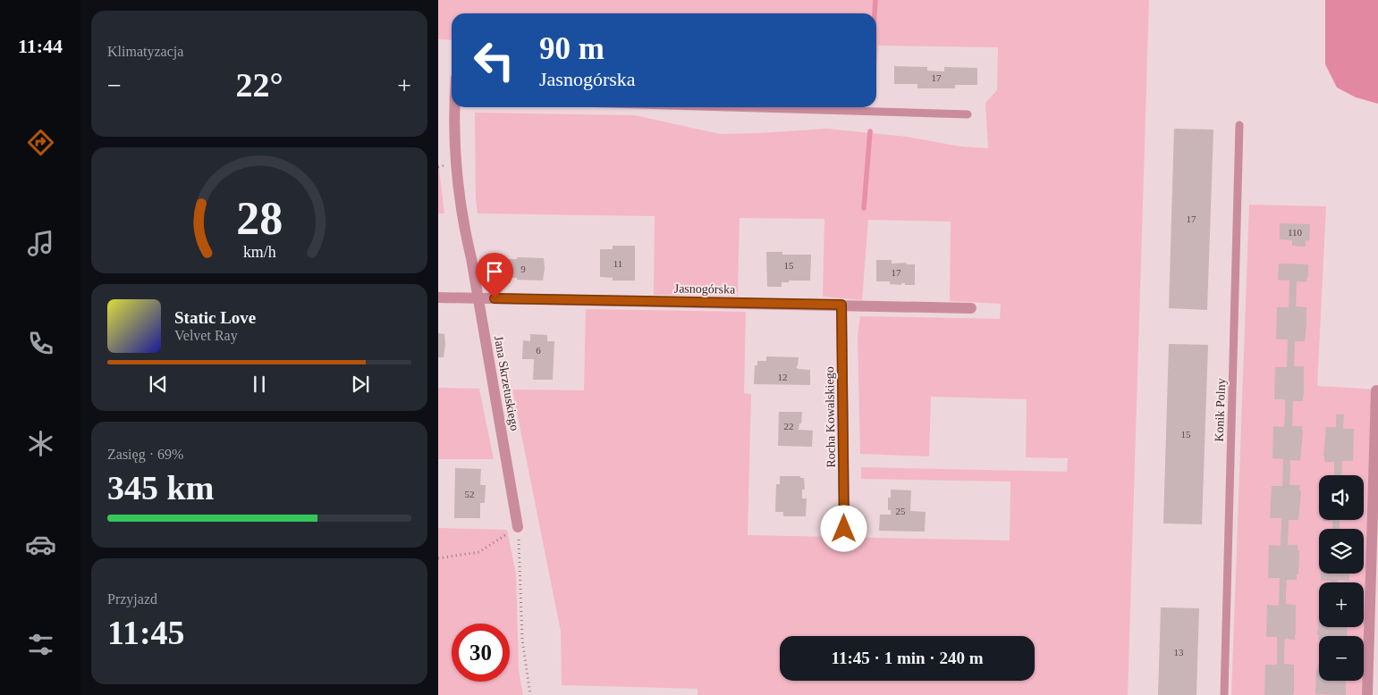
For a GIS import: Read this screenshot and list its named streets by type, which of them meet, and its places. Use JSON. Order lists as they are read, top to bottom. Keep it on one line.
{"streets":{"street":["Jasnogórska","Jana Skrzetuskiego","Rocha Kowalskiego"],"lane":["Konik Polny"]},"crossings":[["Jasnogórska","Jana Skrzetuskiego"],["Jasnogórska","Rocha Kowalskiego"]],"house_numbers":["17","17","110","11","15","9","17","6","12","22","15","52","25","13"],"page":{"tabs":"11:44","tile":["Klimatyzacja",["Zasięg · 69%","345 km"],["Przyjazd","11:45"]],"turn":["90 m","Jasnogórska"],"heat":["−","22°","+"],"song":["Static Love","Velvet Ray"],"map_buttons":["+","−"],"limit":"30","trip":"11:45 · 1 min · 240 m","gauge":["28","km/h"]}}
